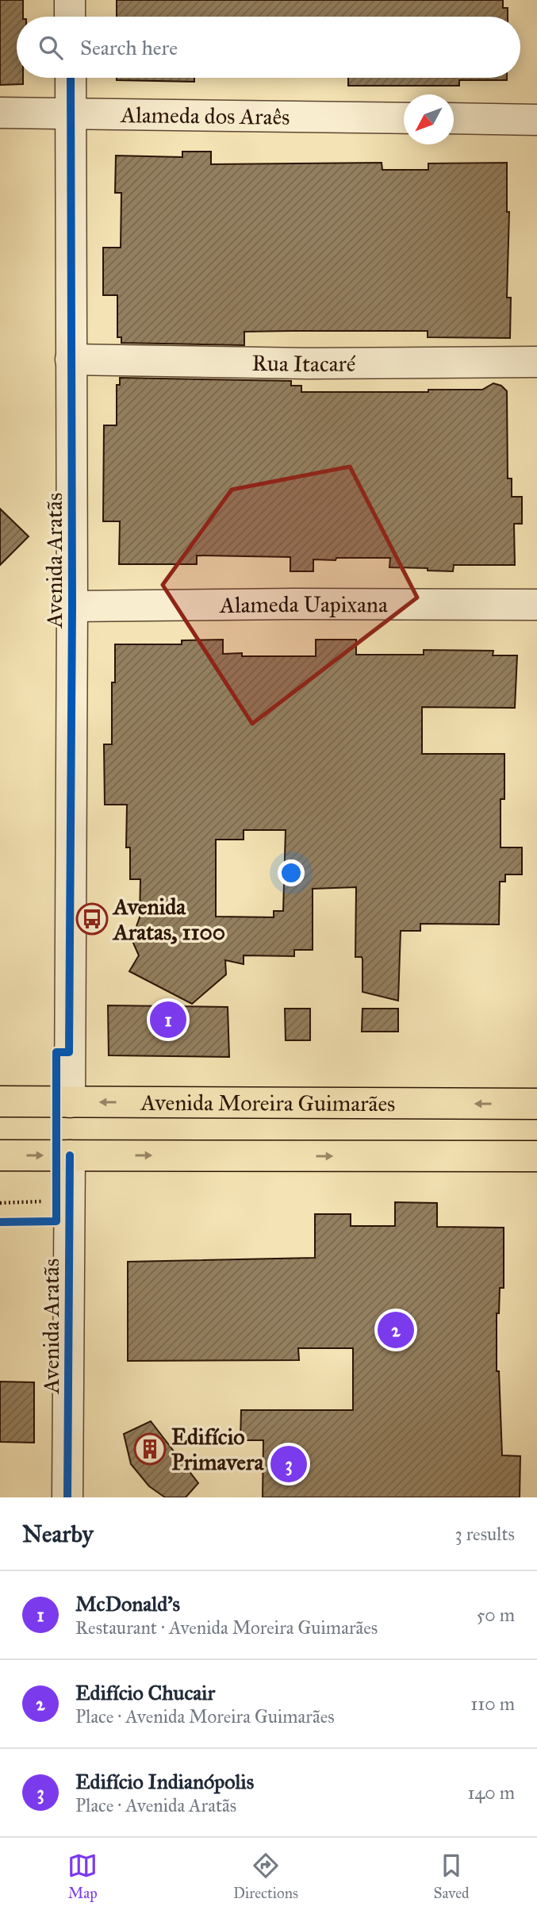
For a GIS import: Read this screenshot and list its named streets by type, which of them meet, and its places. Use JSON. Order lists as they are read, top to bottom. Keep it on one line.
{"streets":{"highway":["Avenida Moreira Guimarães"],"street":["Alameda dos Araês","Rua Itacaré","Avenida Aratãs","Alameda Uapixana"]},"crossings":[["Alameda dos Araês","Avenida Aratãs"],["Rua Itacaré","Avenida Aratãs"],["Avenida Aratãs","Alameda Uapixana"],["Avenida Aratãs","Avenida Moreira Guimarães"]],"places":{"bus stop":["Avenida Aratas, 1100"],"building":["Edifício Primavera"]},"north":"bottom left","page":{"search":"Search here","pins":["1","2","3"],"heading":["Nearby","3 results"],"list":[{"mark":"1","name":"McDonald's","note":"Restaurant · Avenida Moreira Guimarães","value":"50 m"},{"mark":"2","name":"Edifício Chucair","note":"Place · Avenida Moreira Guimarães","value":"110 m"},{"mark":"3","name":"Edifício Indianópolis","note":"Place · Avenida Aratãs","value":"140 m"}],"nav":["Map","Directions","Saved"]}}
